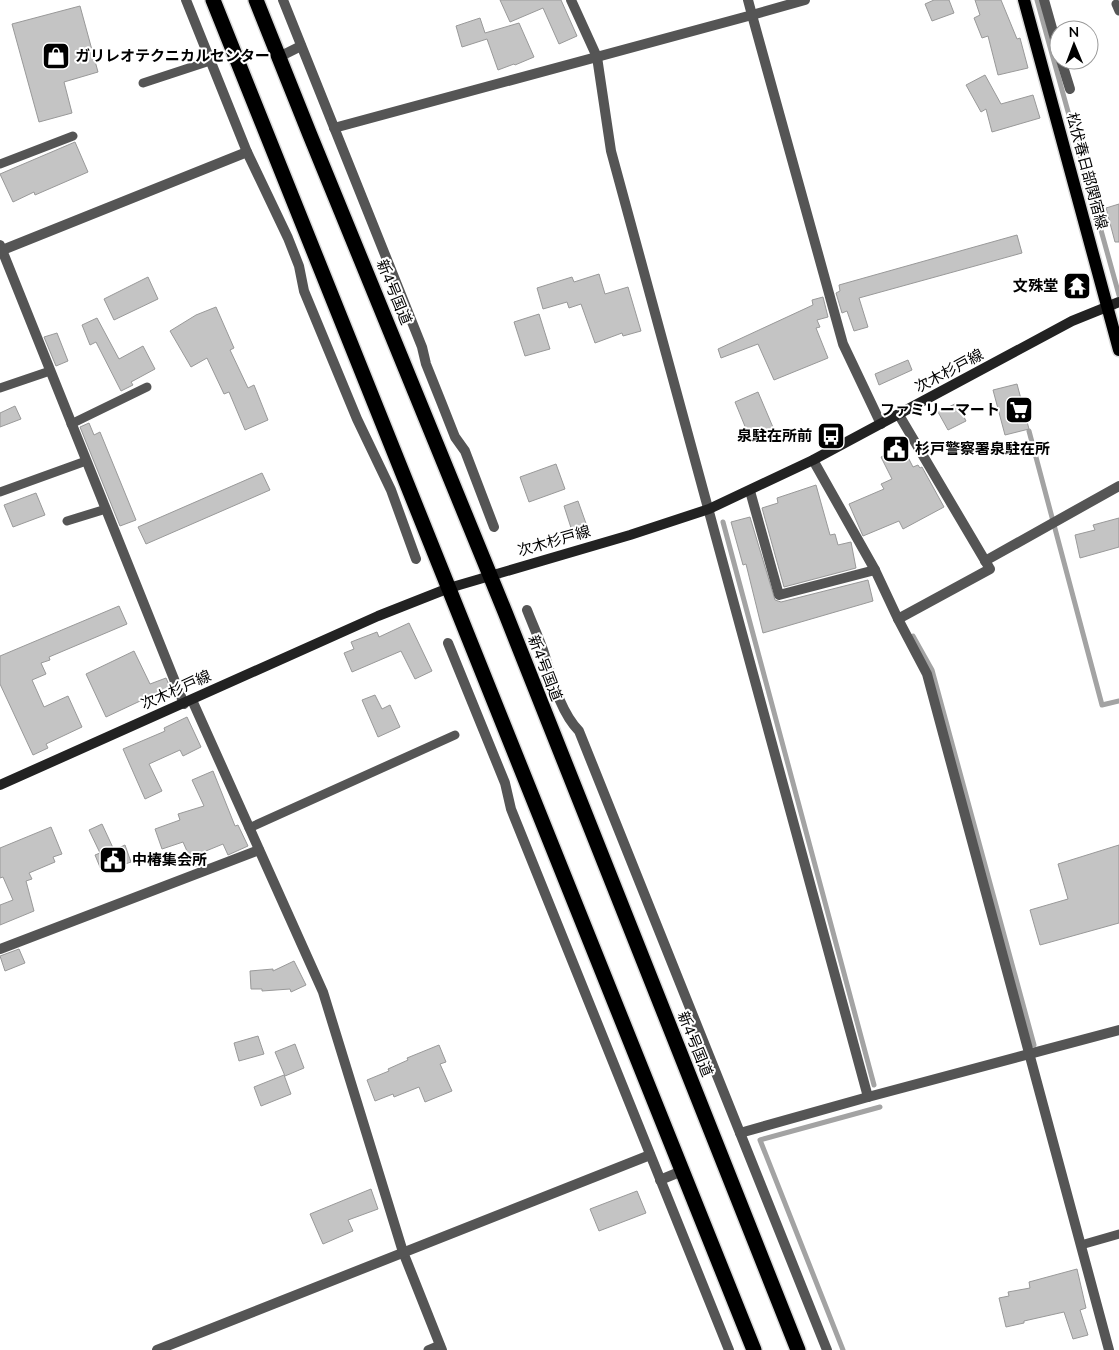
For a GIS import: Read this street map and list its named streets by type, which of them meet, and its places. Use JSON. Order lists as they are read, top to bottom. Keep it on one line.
{"streets":{"highway":["新4号国道"],"main road":["松伏春日部関宿線","次木杉戸線"]},"crossings":[["松伏春日部関宿線","次木杉戸線"],["新4号国道","次木杉戸線"]],"places":{"shop":["ガリレオテクニカルセンター"],"temple":["文殊堂"],"supermarket":["ファミリーマート"],"bus stop":["泉駐在所前"],"public building":["杉戸警察署泉駐在所","中椿集会所"]},"north":"top"}
